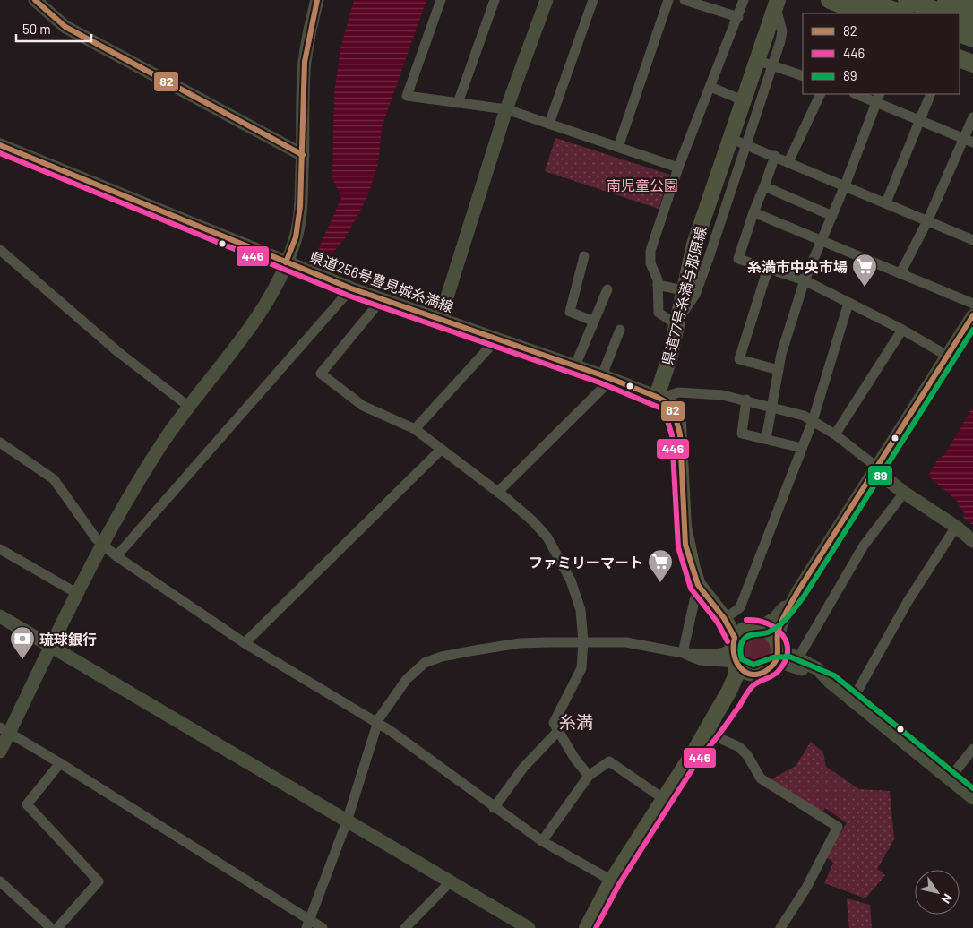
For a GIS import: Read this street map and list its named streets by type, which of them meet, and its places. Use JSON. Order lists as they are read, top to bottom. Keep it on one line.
{"streets":{"main road":["県道77号糸満与那原線"],"street":["県道256号豊見城糸満線"]},"crossings":[["県道256号豊見城糸満線","県道77号糸満与那原線"]],"districts":["糸満"],"parks":["南児童公園"],"places":{"supermarket":["糸満市中央市場","ファミリーマート"],"bank":["琉球銀行"]},"lines":["transit line 82","transit line 446","transit line 89"],"legend":["82","446","89"],"scale_bar":"50 m","north":"bottom right"}
